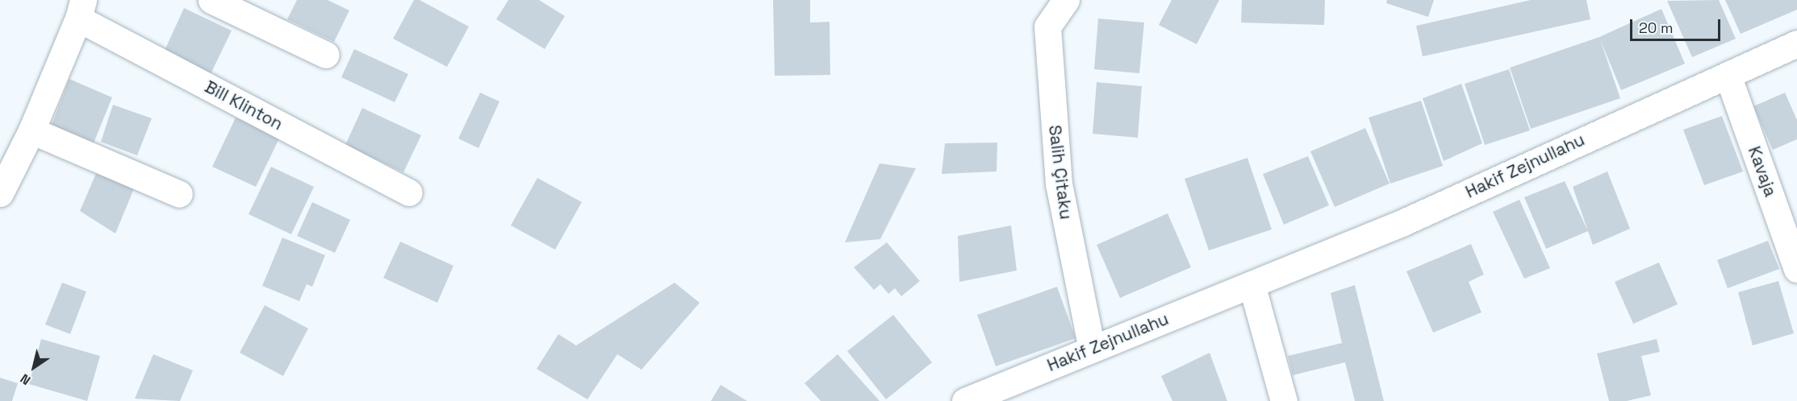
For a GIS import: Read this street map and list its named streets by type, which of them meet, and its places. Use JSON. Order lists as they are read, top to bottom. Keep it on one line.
{"streets":{"street":["Bill Klinton","Hakif Zejnullahu","Kavaja","Salih Çitaku"]},"crossings":[["Hakif Zejnullahu","Kavaja"],["Hakif Zejnullahu","Salih Çitaku"]],"scale_bar":"20 m","north":"bottom left"}
